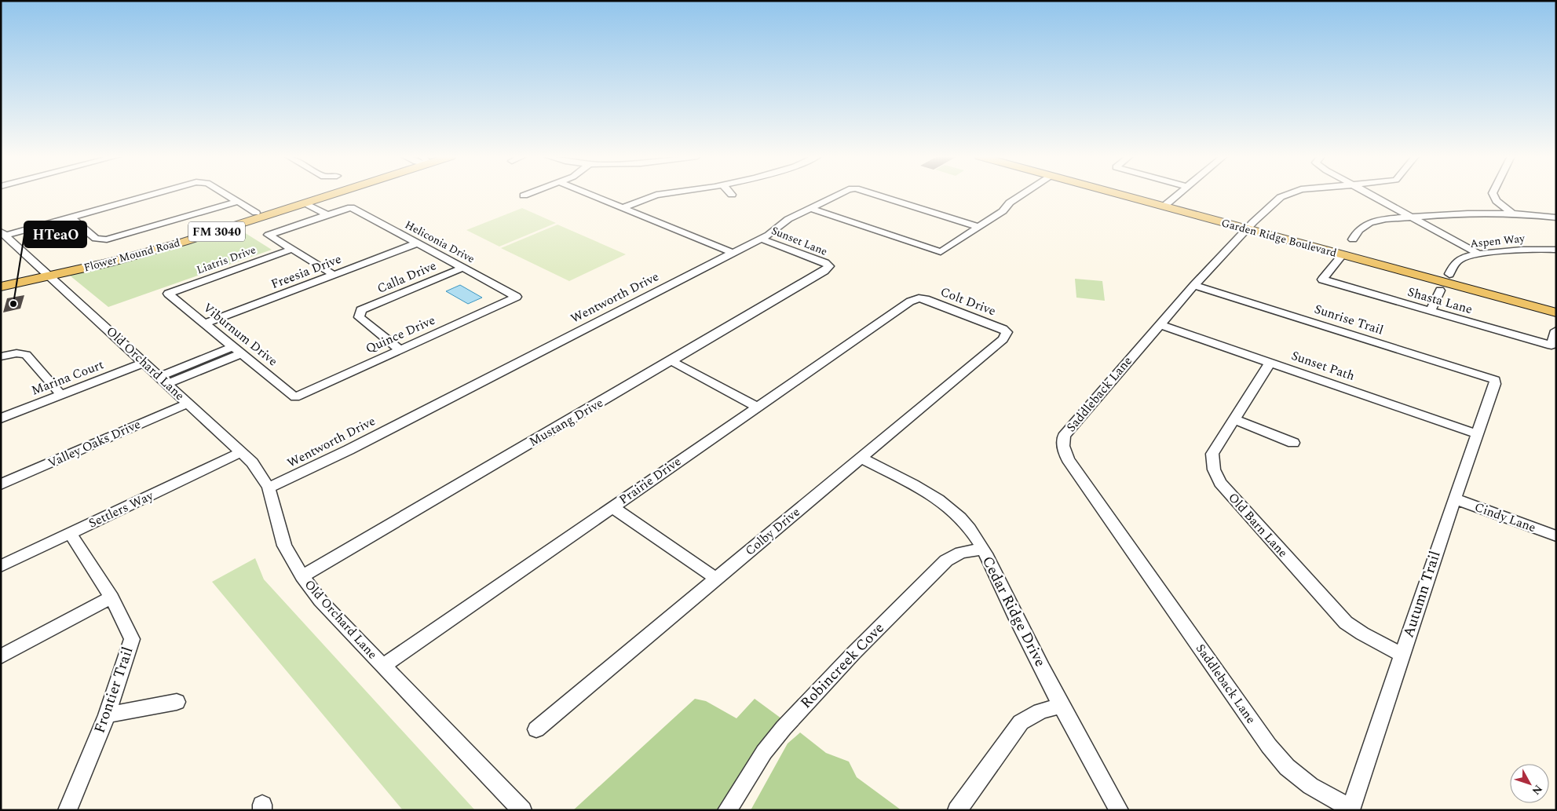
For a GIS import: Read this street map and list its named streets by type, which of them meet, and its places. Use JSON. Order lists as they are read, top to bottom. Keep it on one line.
{"streets":{"main road":["FM 3040","Garden Ridge Boulevard","Flower Mound Road"],"street":["Sunset Lane","Aspen Way","Heliconia Drive","Liatris Drive","Freesia Drive","Calla Drive","Wentworth Drive","Shasta Lane","Colt Drive","Sunrise Trail","Viburnum Drive","Quince Drive","Old Orchard Lane","Sunset Path","Marina Court","Saddleback Lane","Mustang Drive","Valley Oaks Drive","Prairie Drive","Settlers Way","Cindy Lane","Old Barn Lane","Colby Drive","Autumn Trail","Cedar Ridge Drive","Robincreek Cove","Frontier Trail"]},"crossings":[["FM 3040","Flower Mound Road"],["FM 3040","Old Orchard Lane"],["Garden Ridge Boulevard","Aspen Way"],["Garden Ridge Boulevard","Shasta Lane"],["Garden Ridge Boulevard","Saddleback Lane"],["Sunset Lane","Wentworth Drive"],["Sunset Lane","Mustang Drive"],["Heliconia Drive","Freesia Drive"],["Heliconia Drive","Calla Drive"],["Heliconia Drive","Quince Drive"],["Flower Mound Road","Old Orchard Lane"],["Liatris Drive","Viburnum Drive"],["Freesia Drive","Viburnum Drive"],["Calla Drive","Quince Drive"],["Wentworth Drive","Old Orchard Lane"],["Colt Drive","Prairie Drive"],["Colt Drive","Colby Drive"],["Sunrise Trail","Saddleback Lane"],["Sunrise Trail","Autumn Trail"],["Viburnum Drive","Quince Drive"],["Old Orchard Lane","Marina Court"],["Old Orchard Lane","Mustang Drive"],["Old Orchard Lane","Valley Oaks Drive"],["Old Orchard Lane","Prairie Drive"],["Old Orchard Lane","Settlers Way"],["Sunset Path","Saddleback Lane"],["Sunset Path","Old Barn Lane"],["Sunset Path","Autumn Trail"],["Saddleback Lane","Autumn Trail"],["Settlers Way","Frontier Trail"],["Cindy Lane","Autumn Trail"],["Old Barn Lane","Autumn Trail"],["Colby Drive","Cedar Ridge Drive"],["Cedar Ridge Drive","Robincreek Cove"]],"places":["HTeaO"],"north":"bottom right"}
